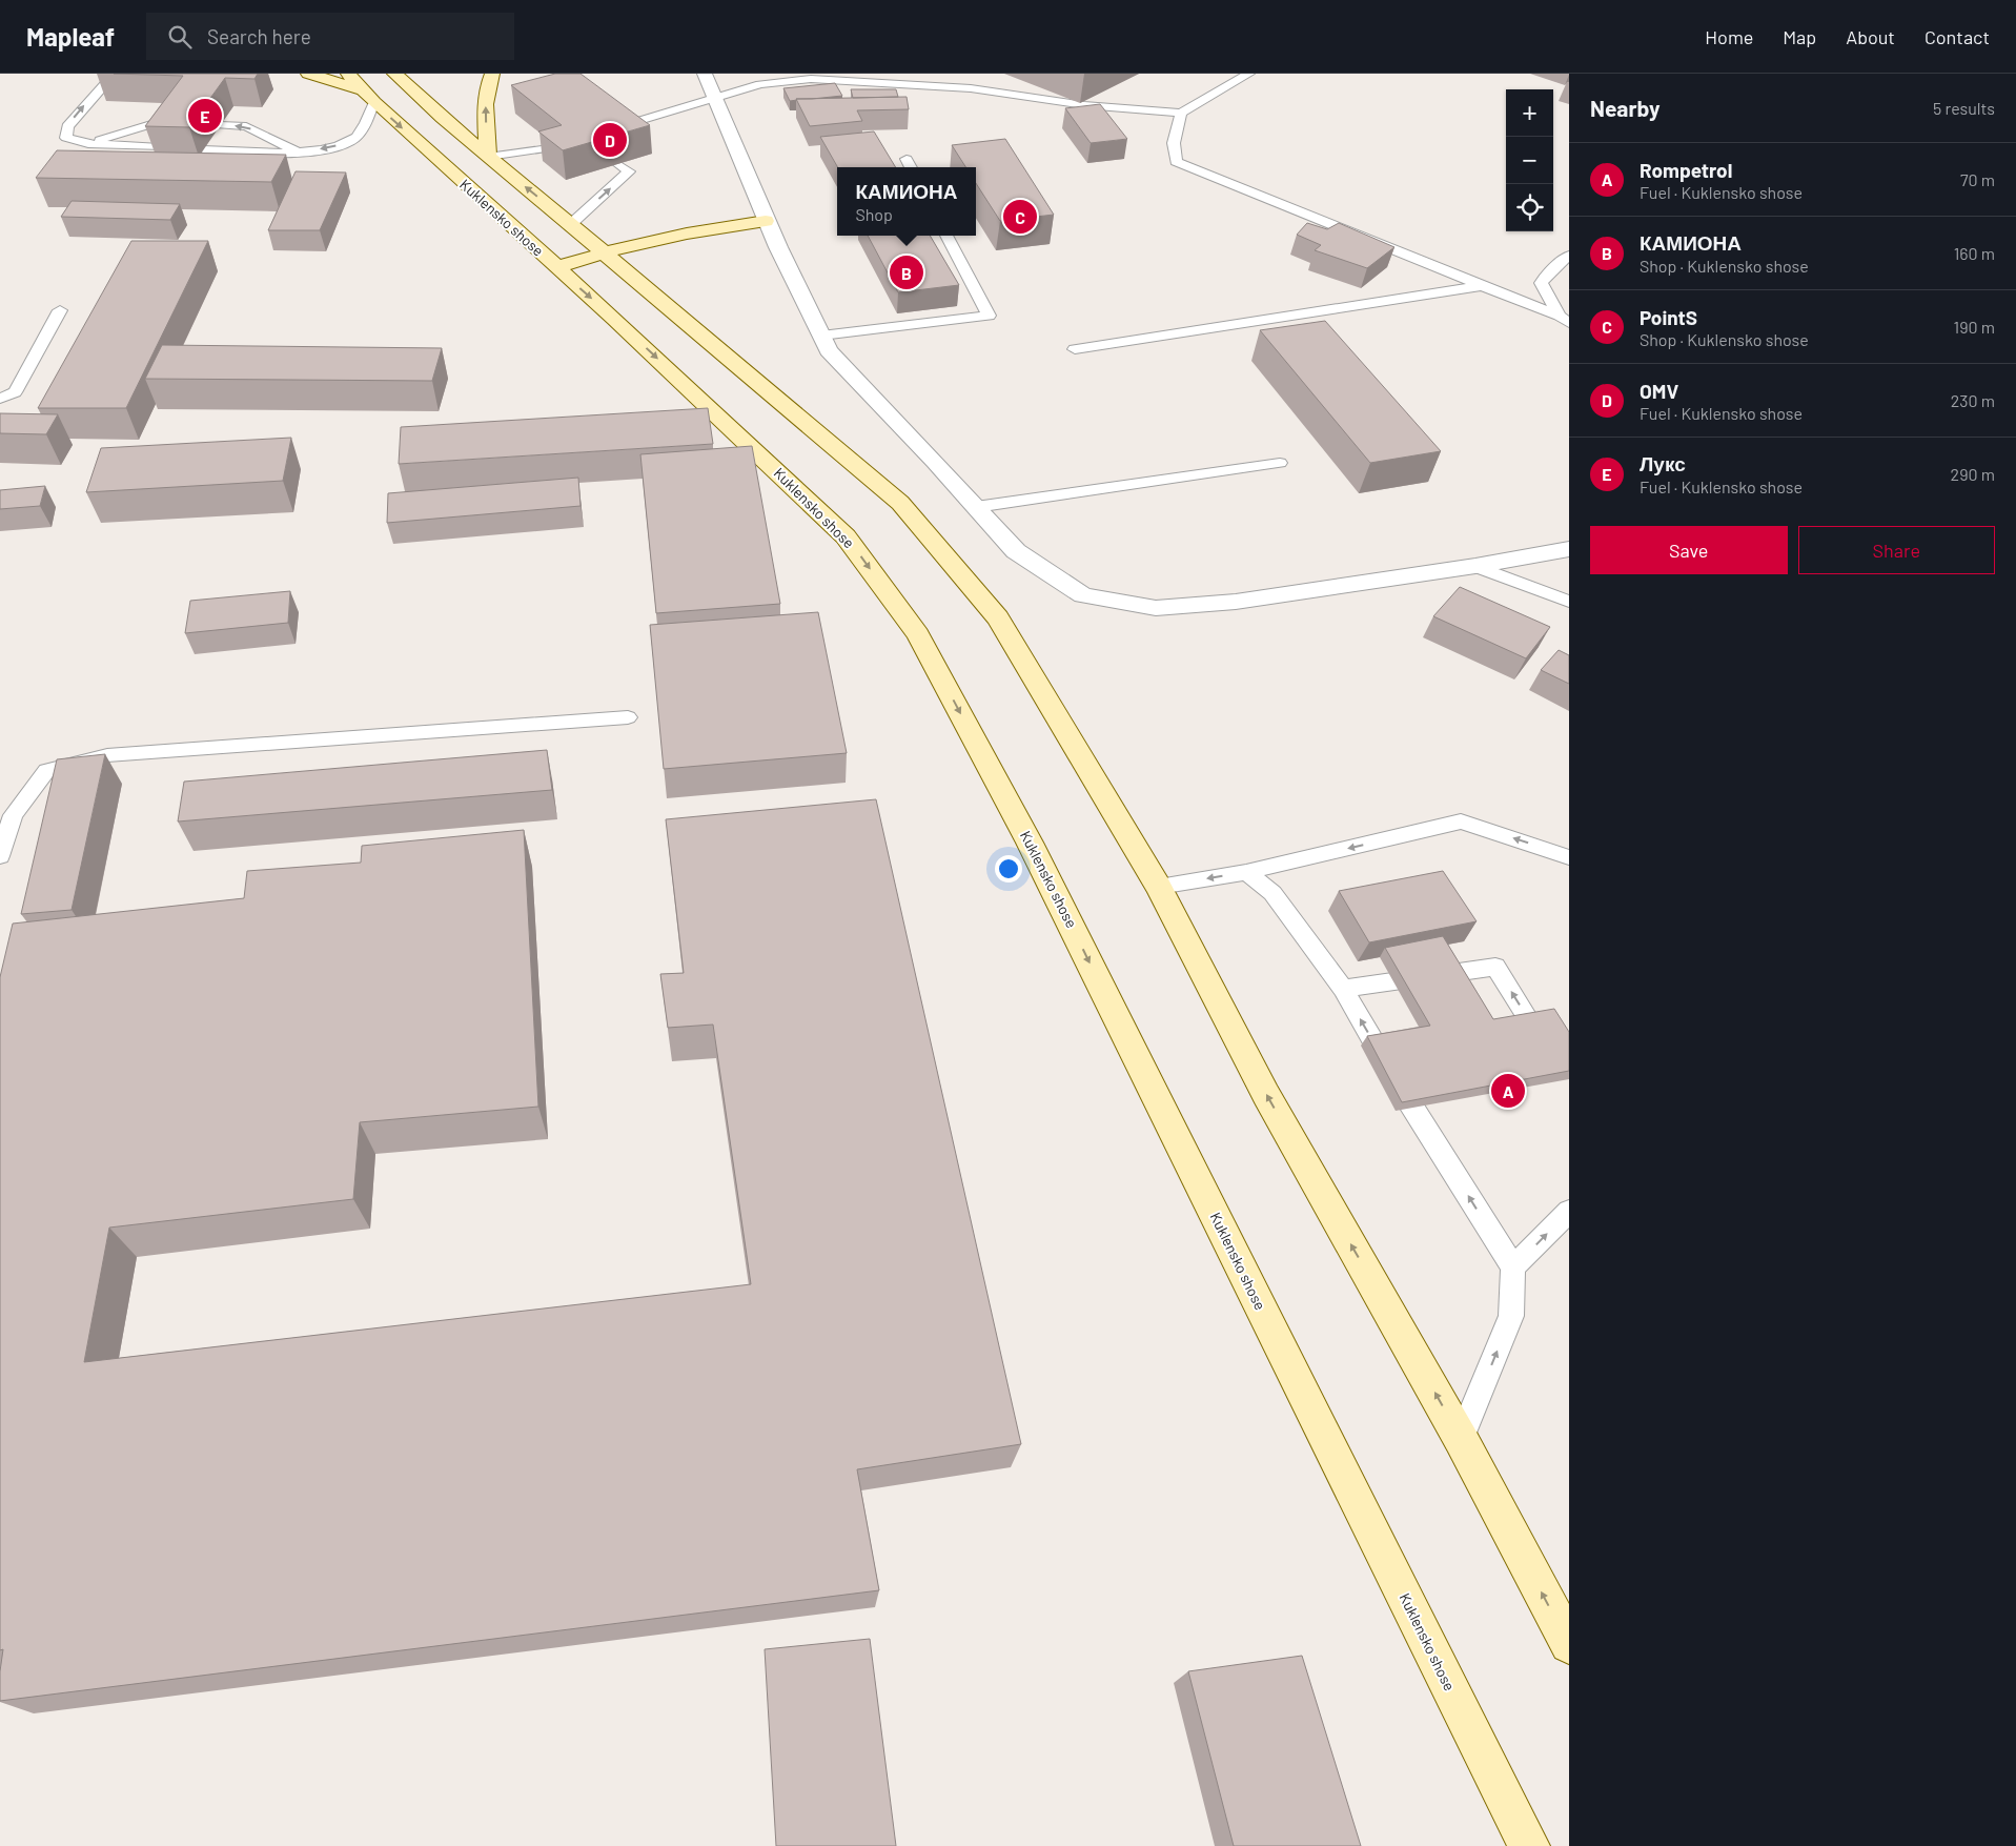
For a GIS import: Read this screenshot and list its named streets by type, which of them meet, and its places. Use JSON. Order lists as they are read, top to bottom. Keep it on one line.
{"streets":{"main road":["Kuklensko shose"]},"page":{"header":"Mapleaf","search":"Search here","nav":["Home","Map","About","Contact"],"heading":["Nearby","5 results"],"map_buttons":["+","−"],"pins":["E","D","C","B","A"],"list":[{"mark":"A","name":"Rompetrol","note":"Fuel · Kuklensko shose","value":"70 m"},{"mark":"B","name":"КАМИОНА","note":"Shop · Kuklensko shose","value":"160 m"},{"mark":"C","name":"PointS","note":"Shop · Kuklensko shose","value":"190 m"},{"mark":"D","name":"OMV","note":"Fuel · Kuklensko shose","value":"230 m"},{"mark":"E","name":"Лукс","note":"Fuel · Kuklensko shose","value":"290 m"}],"popup":["КАМИОНА","Shop"],"buttons":["Save","Share"]}}
